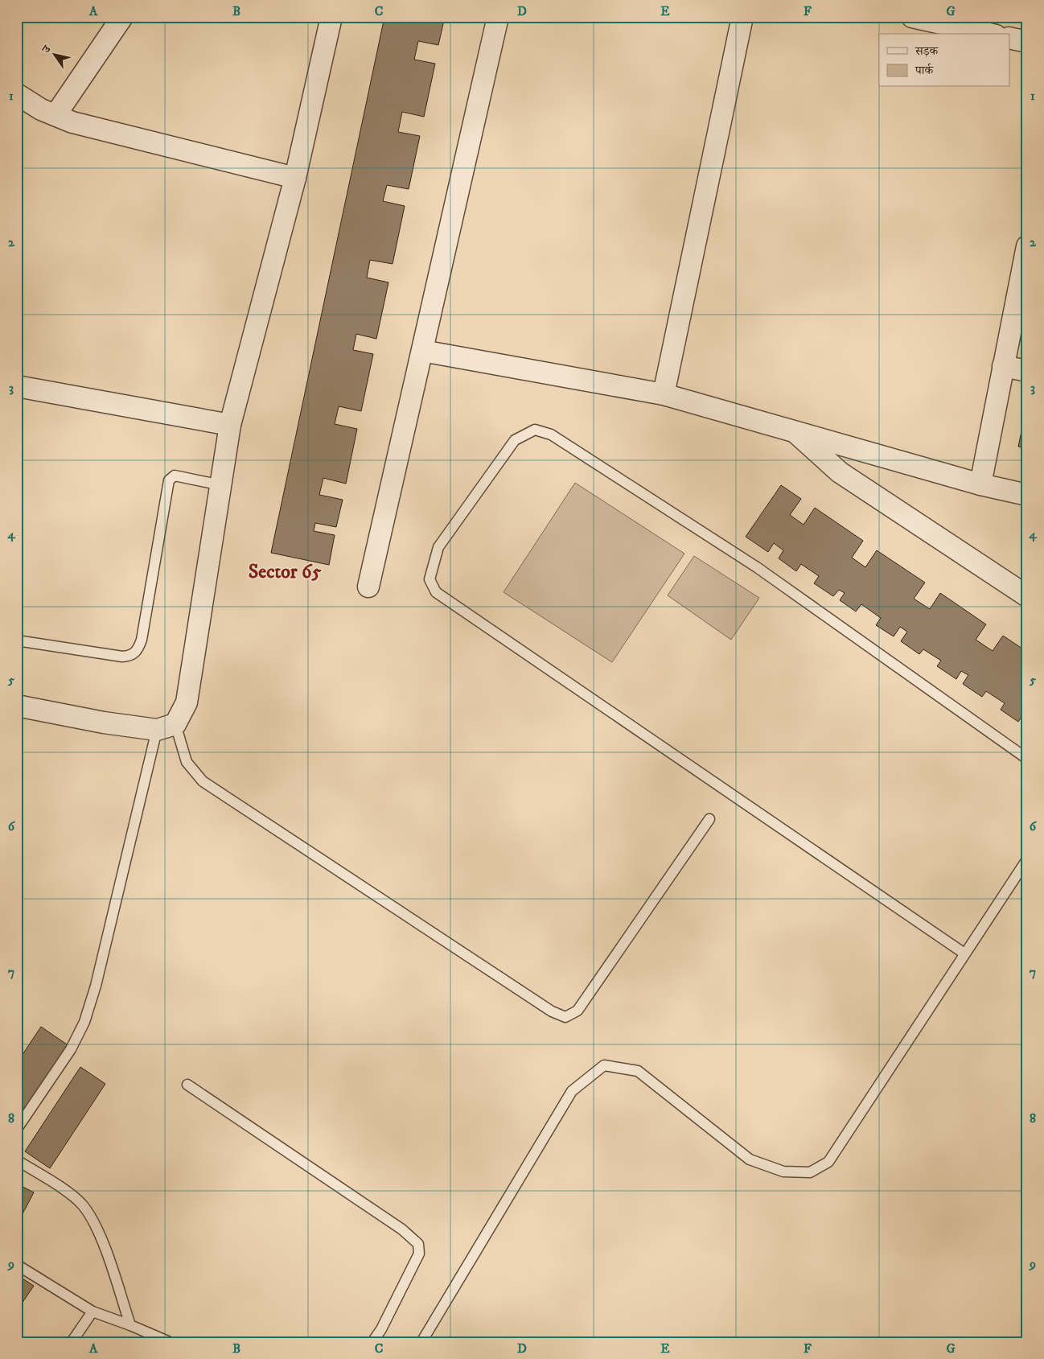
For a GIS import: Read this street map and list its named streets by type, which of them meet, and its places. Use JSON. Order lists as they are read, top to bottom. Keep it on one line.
{"districts":["Sector 65"],"legend":["सड़क","पार्क"],"north":"top left","grid":{"columns":["A","B","C","D","E","F","G"],"rows":["1","2","3","4","5","6","7","8","9"]}}
